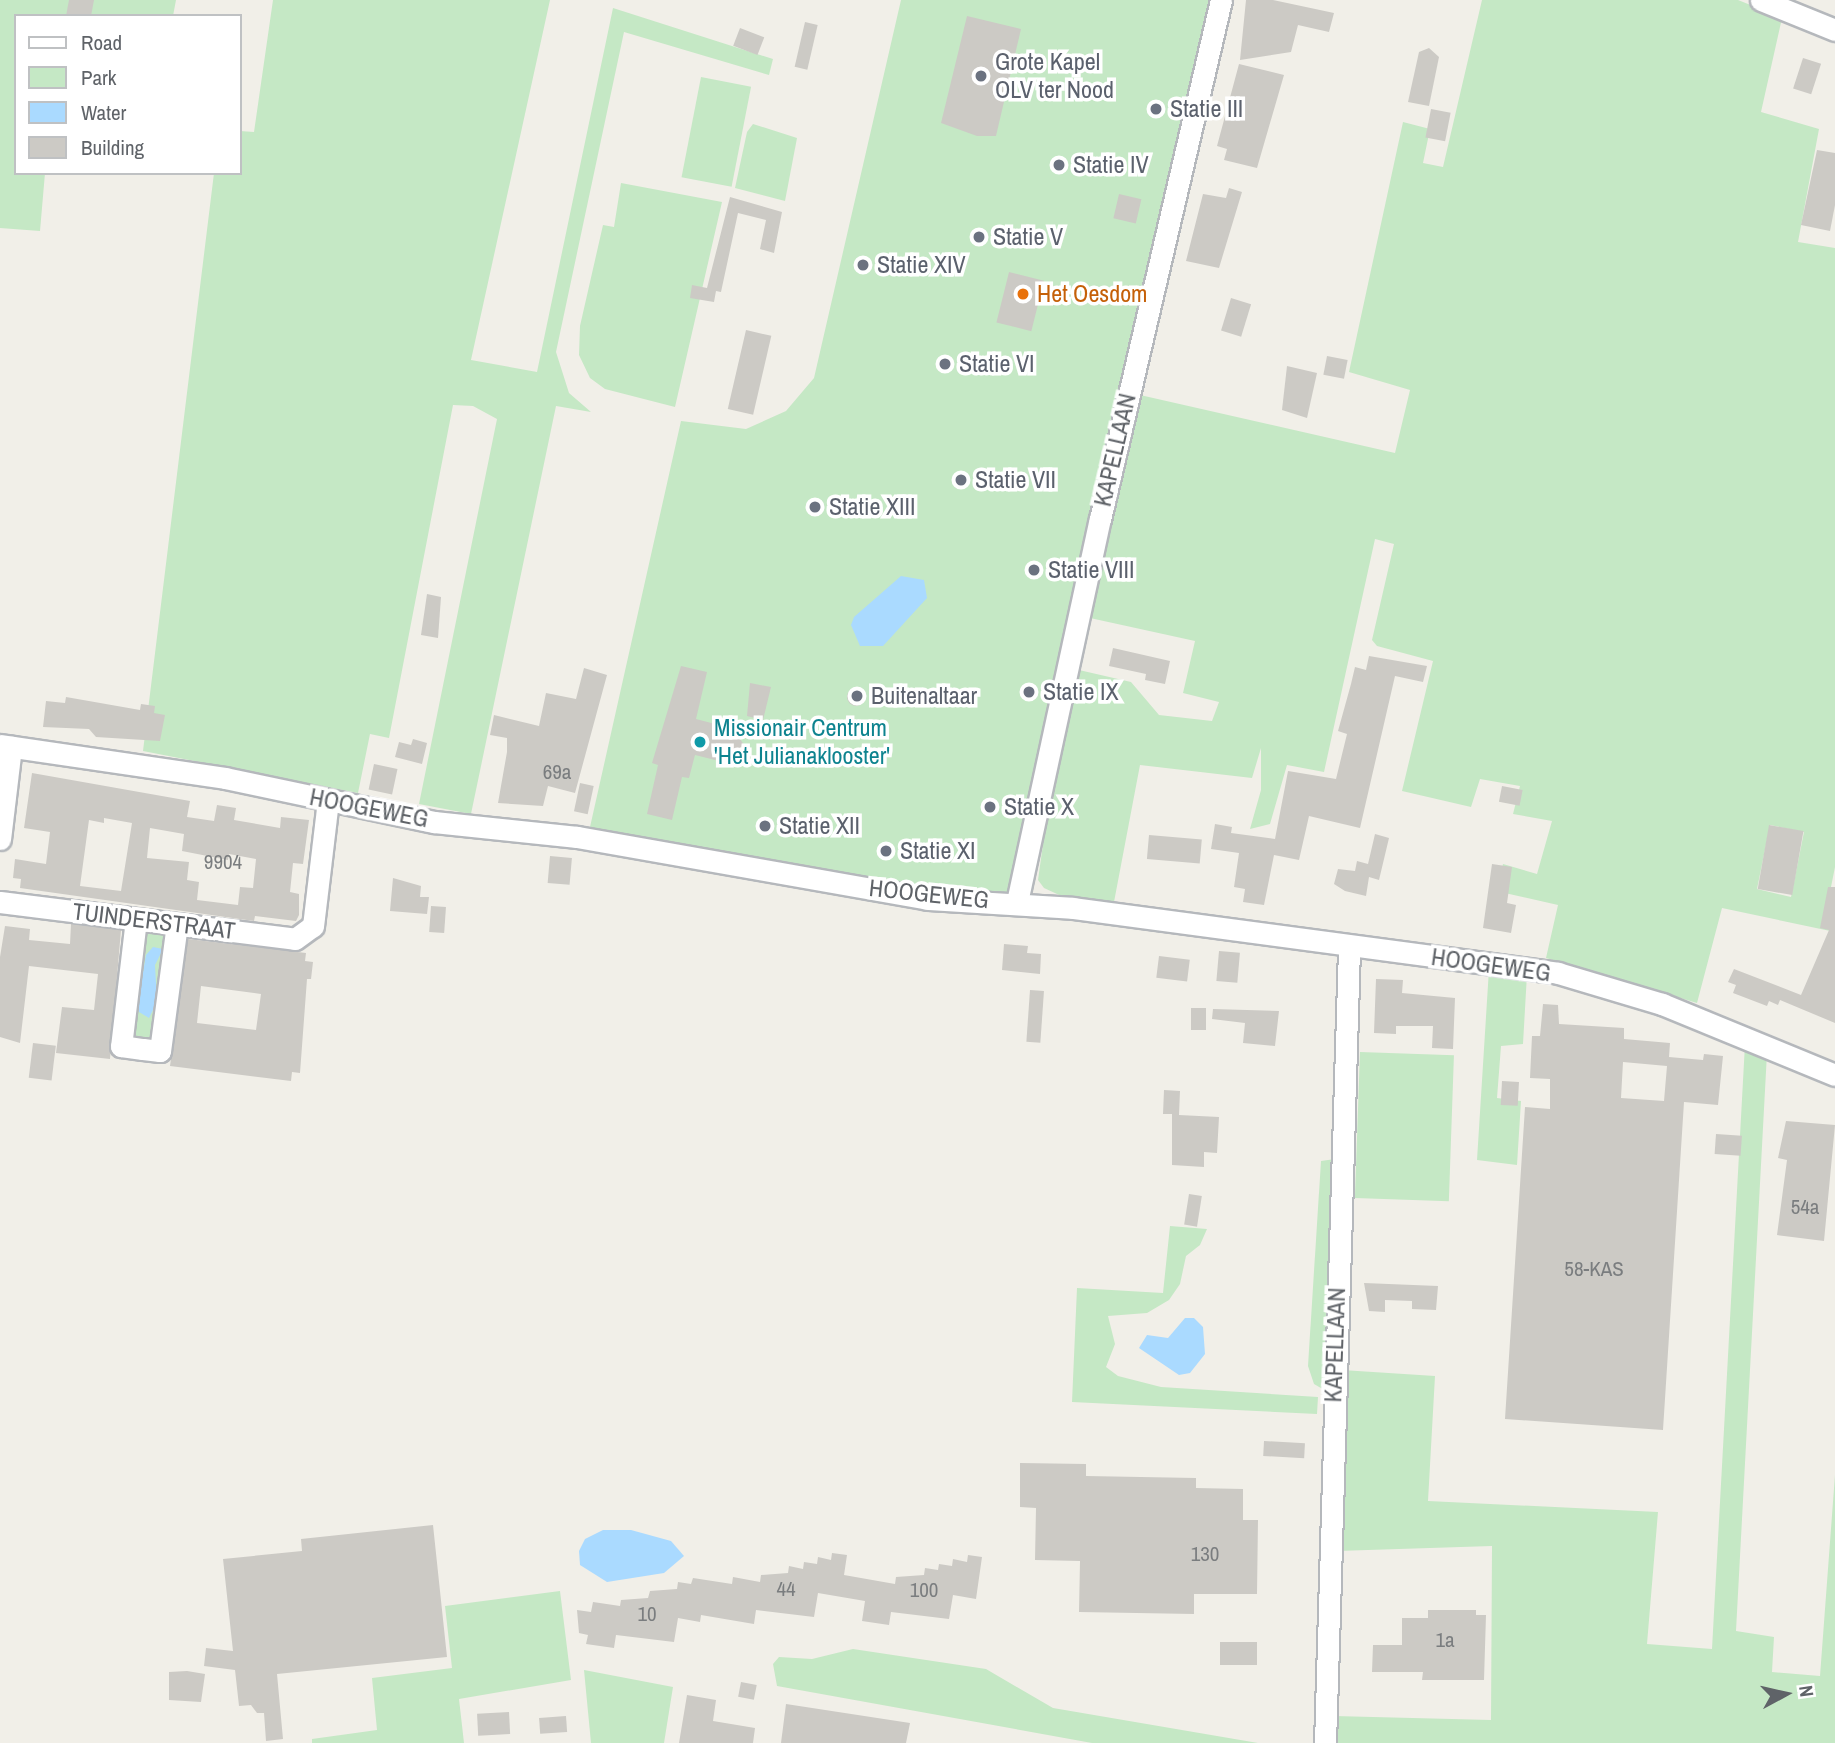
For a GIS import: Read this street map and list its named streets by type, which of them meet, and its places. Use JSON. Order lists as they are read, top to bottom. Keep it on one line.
{"streets":{"street":["KAPELLAAN","HOOGEWEG","TUINDERSTRAAT"]},"crossings":[["KAPELLAAN","HOOGEWEG"],["HOOGEWEG","TUINDERSTRAAT"]],"places":["Grote Kapel OLV ter Nood","Statie III","Statie IV","Statie V","Statie XIV","Het Oesdom","Statie VI","Statie VII","Statie XIII","Statie VIII","Statie IX","Buitenaltaar","Missionair Centrum 'Het Julianaklooster'","Statie X","Statie XII","Statie XI"],"house_numbers":["69a","9904","54a","58-KAS","130","44","100","10","1a"],"legend":["Road","Park","Water","Building"],"north":"right"}
